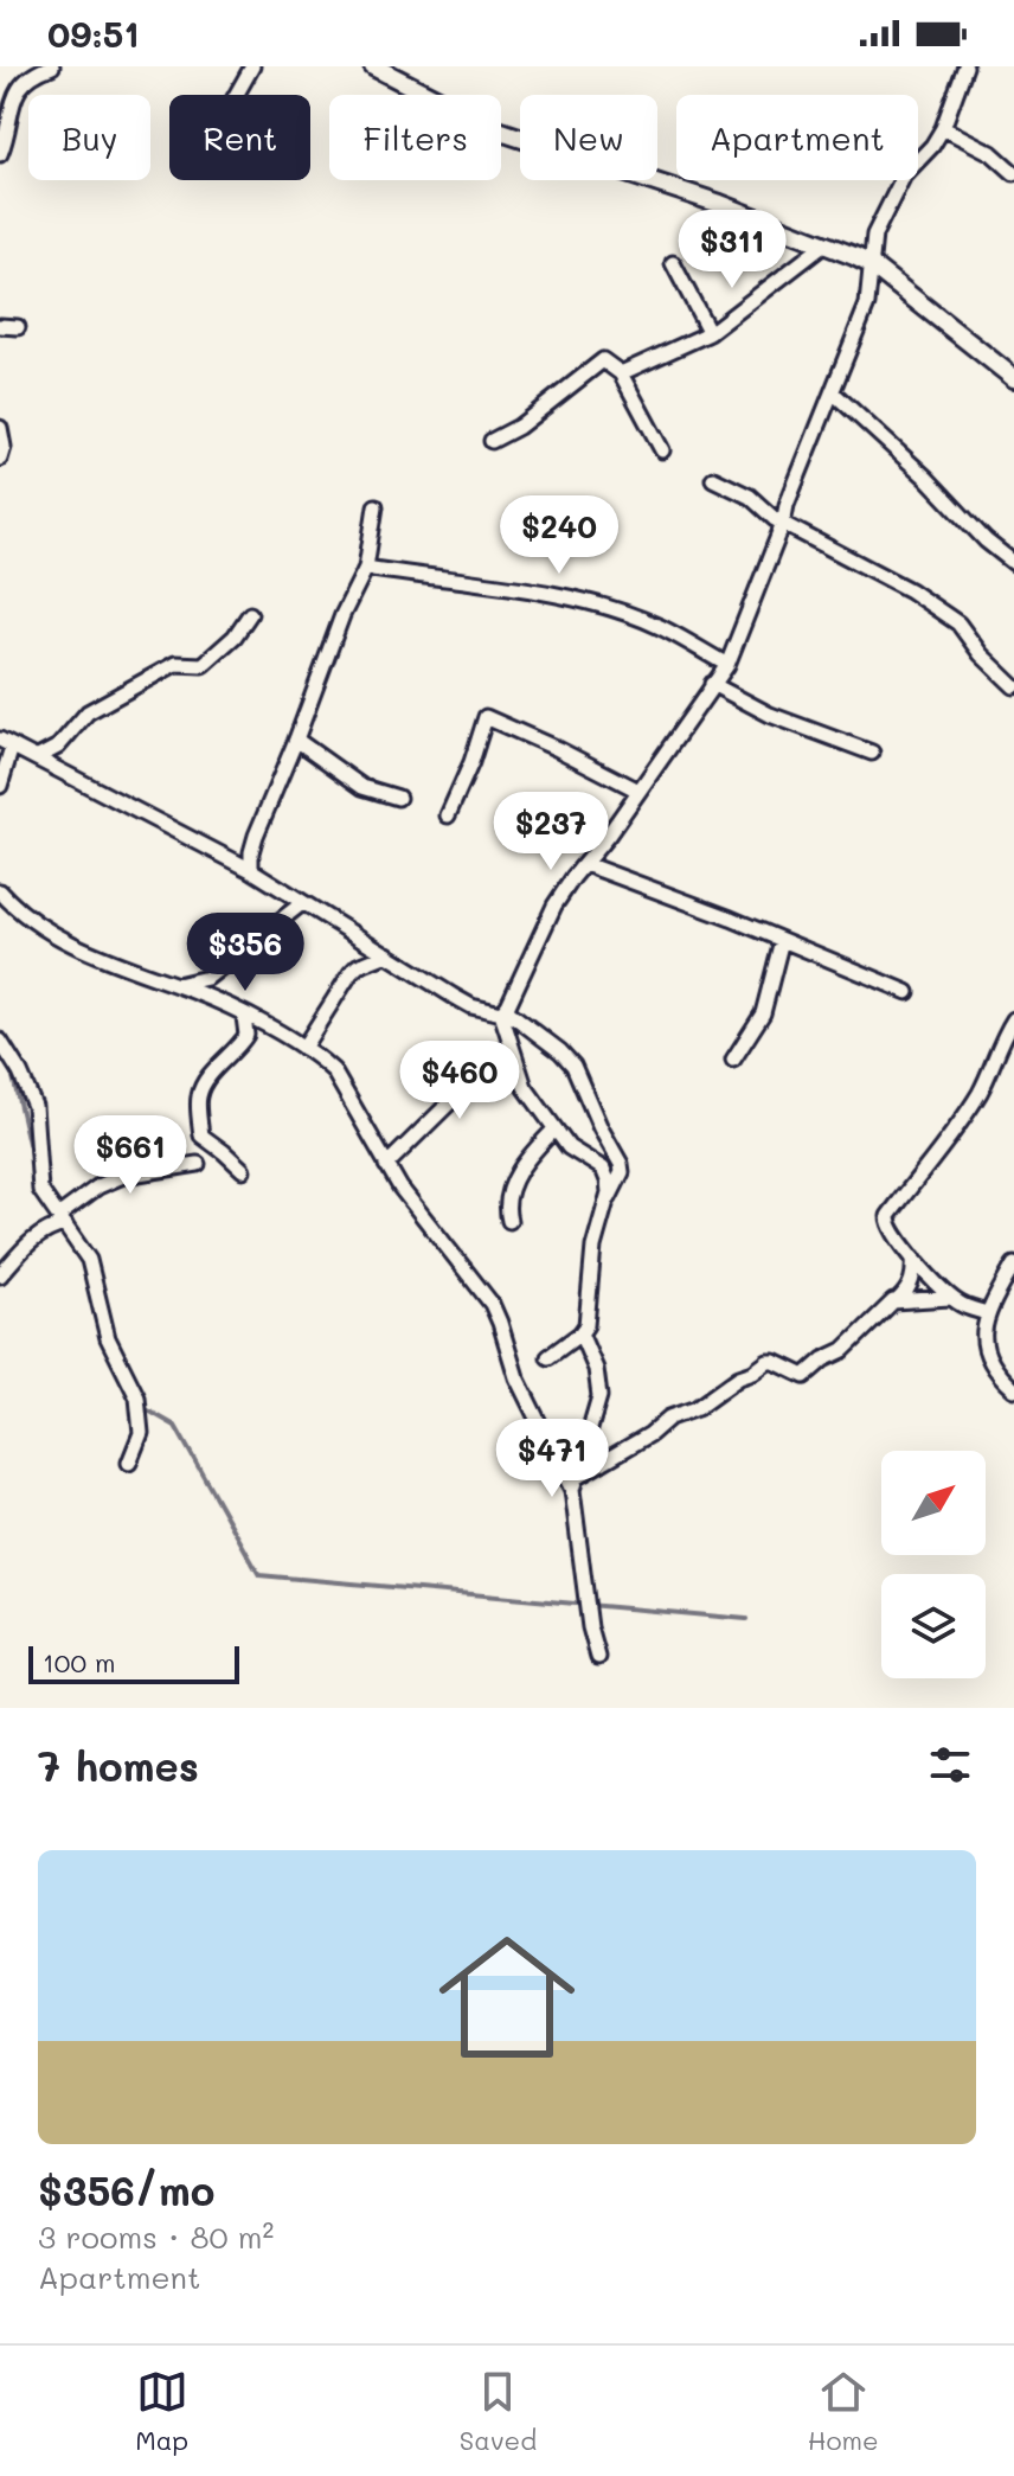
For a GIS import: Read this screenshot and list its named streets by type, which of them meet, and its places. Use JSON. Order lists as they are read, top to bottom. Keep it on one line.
{"scale_bar":"100 m","north":"top right","page":{"status":"09:51","chip":["Buy","Rent","Filters","New","Apartment"],"price":["$311","$240","$237","$356","$460","$661","$471"],"scale":"100 m","heading":"7 homes","list":[{"name":"$356/mo","note":"3 rooms · 80 m² · Apartment"}],"tabs":["Map","Saved","Home"]}}
